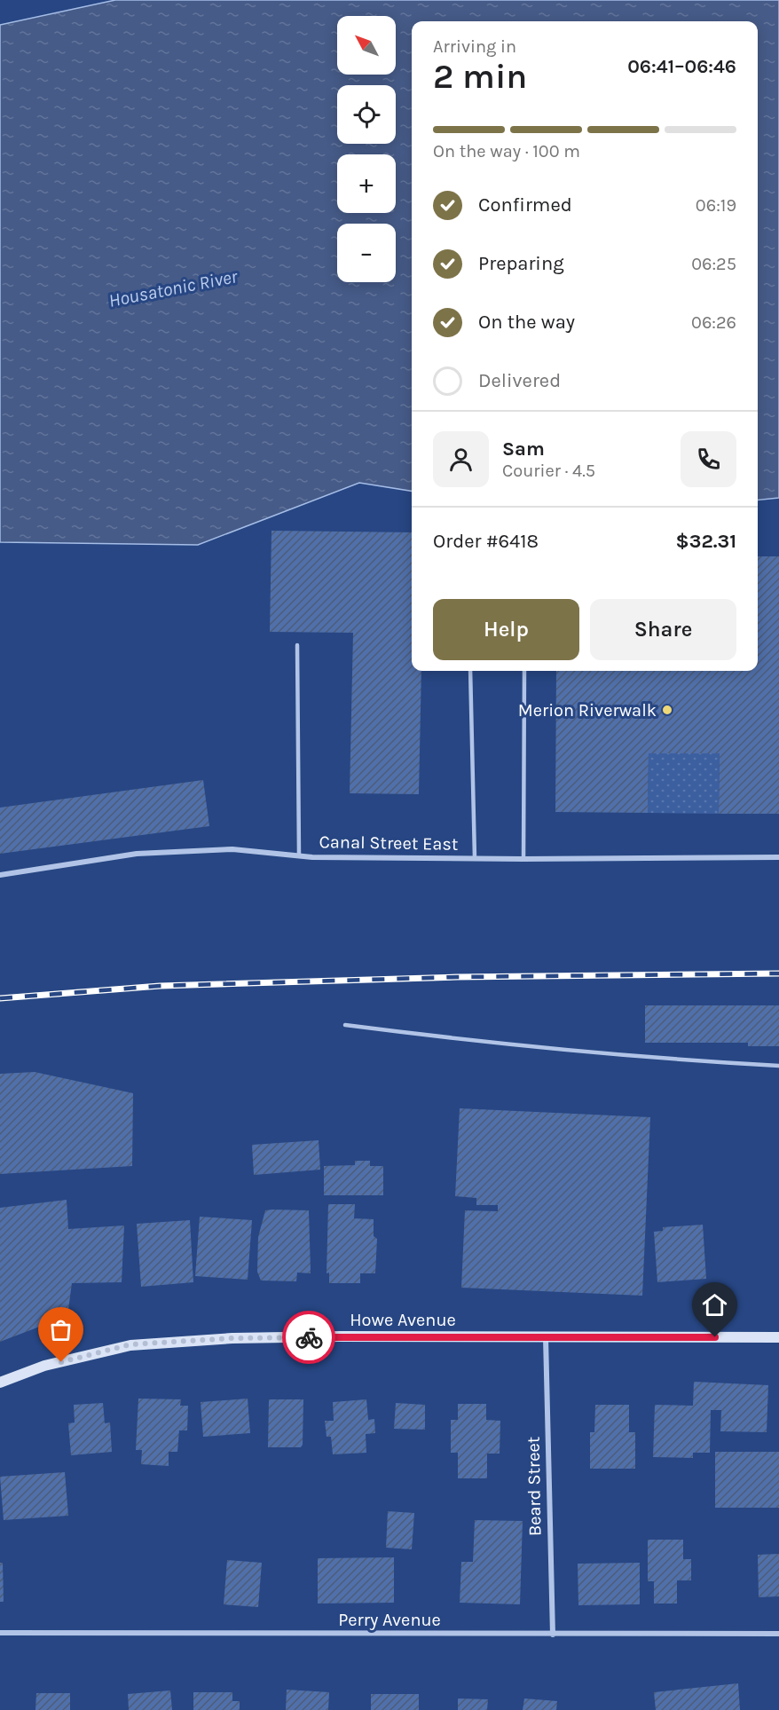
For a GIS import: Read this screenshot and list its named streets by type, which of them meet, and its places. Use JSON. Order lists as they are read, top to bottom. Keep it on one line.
{"streets":{"main road":["Howe Avenue"],"street":["Canal Street East","Beard Street","Perry Avenue"]},"crossings":[["Howe Avenue","Beard Street"],["Beard Street","Perry Avenue"]],"water":["Housatonic River"],"places":["Merion Riverwalk"],"north":"top left","page":{"map_buttons":["+","−"],"heading":["2 min","Arriving in","06:41–06:46"],"panel":["Sam","Courier · 4.5","Order #6418","$32.31"],"bar":"On the way · 100 m","list":[["Confirmed","06:19"],["Preparing","06:25"],["On the way","06:26"],"Delivered"],"buttons":["Help","Share"]}}
